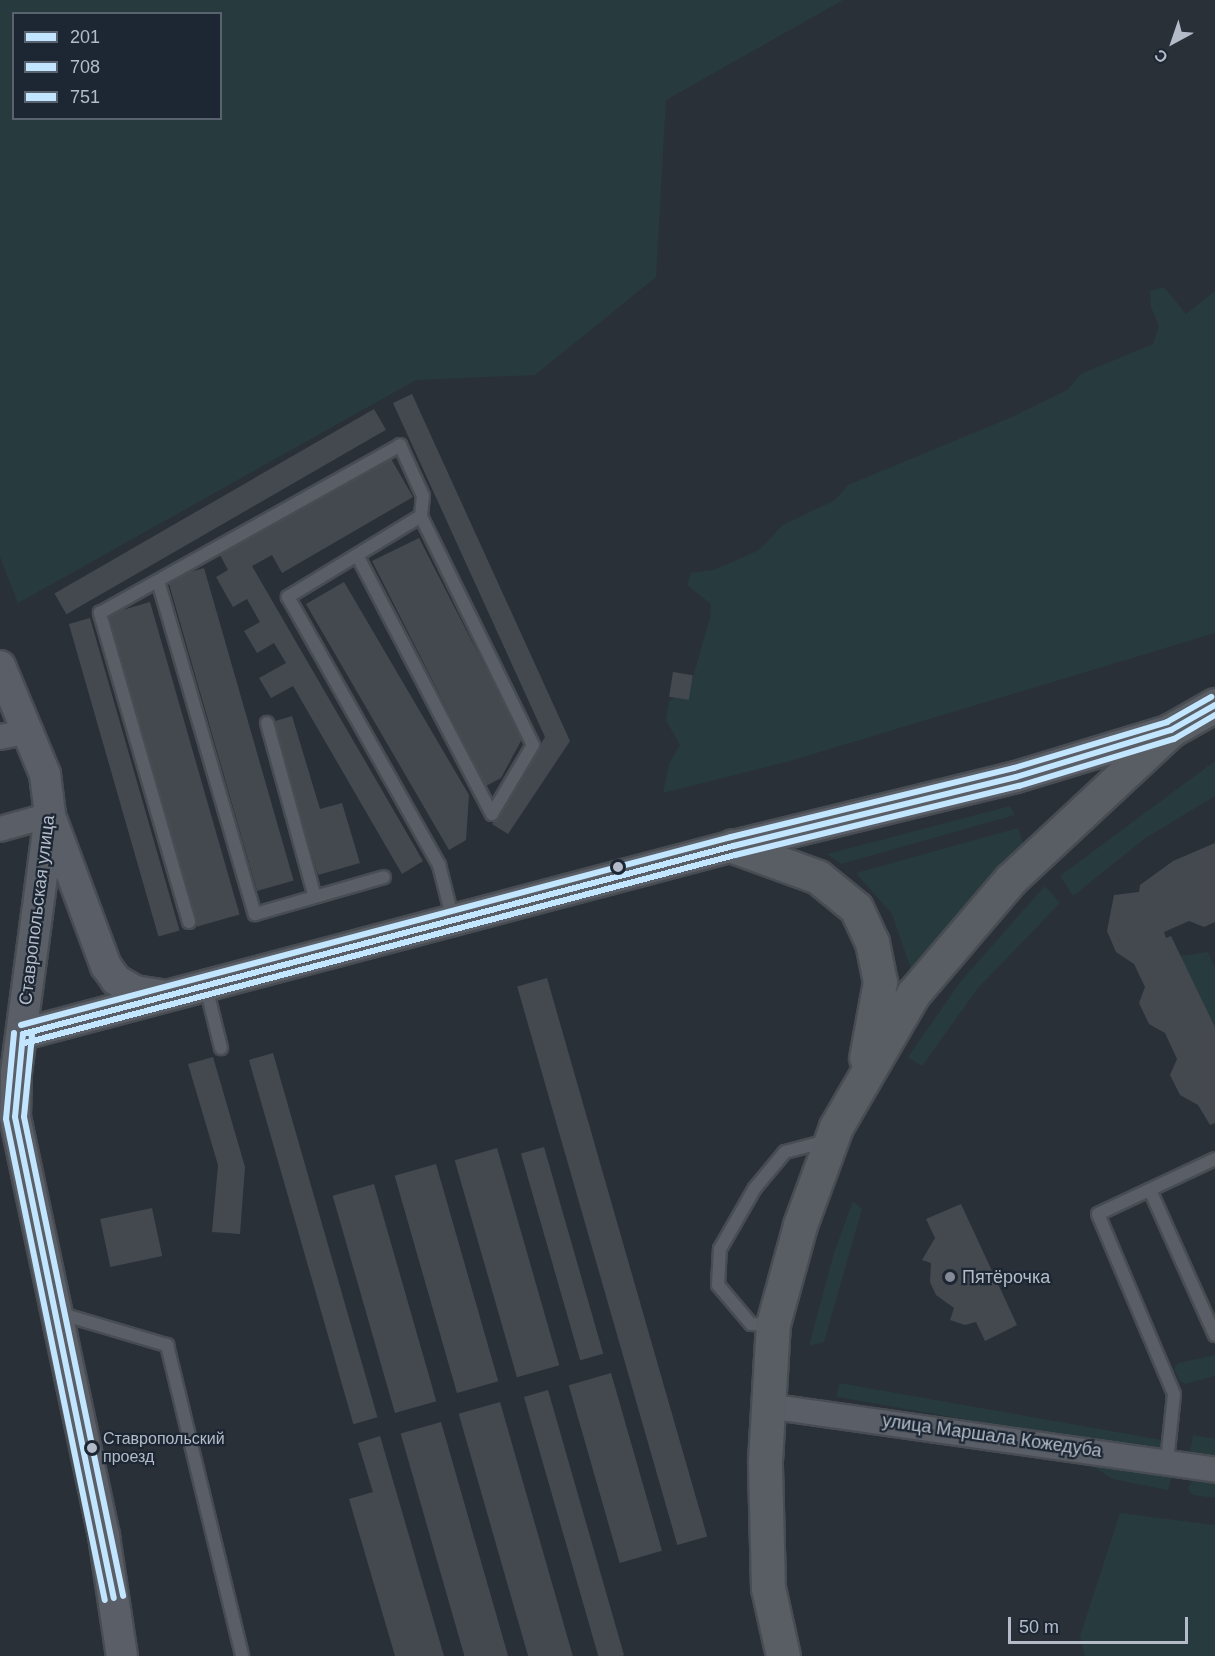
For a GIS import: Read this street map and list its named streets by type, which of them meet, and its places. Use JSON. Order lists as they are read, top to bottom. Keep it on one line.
{"streets":{"street":["Ставропольская улица","улица Маршала Кожедуба"]},"places":["Пятёрочка","Ставропольский проезд"],"lines":["transit line 751","transit line 201","transit line 708"],"legend":["201","708","751"],"scale_bar":"50 m","north":"bottom left"}
